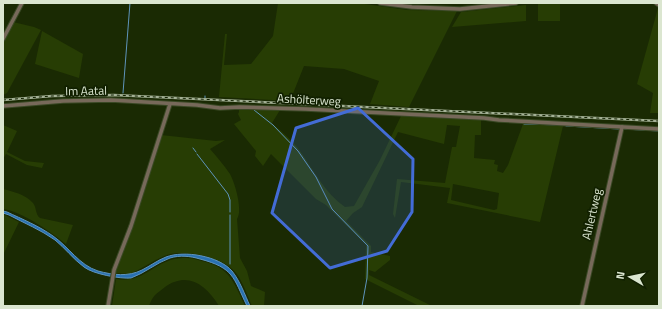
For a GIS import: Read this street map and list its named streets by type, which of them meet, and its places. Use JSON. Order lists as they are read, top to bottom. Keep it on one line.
{"streets":{"street":["Im Aatal","Ashölterweg","Ahlertweg"]},"crossings":[["Im Aatal","Ashölterweg"],["Ashölterweg","Ahlertweg"]],"north":"left"}
